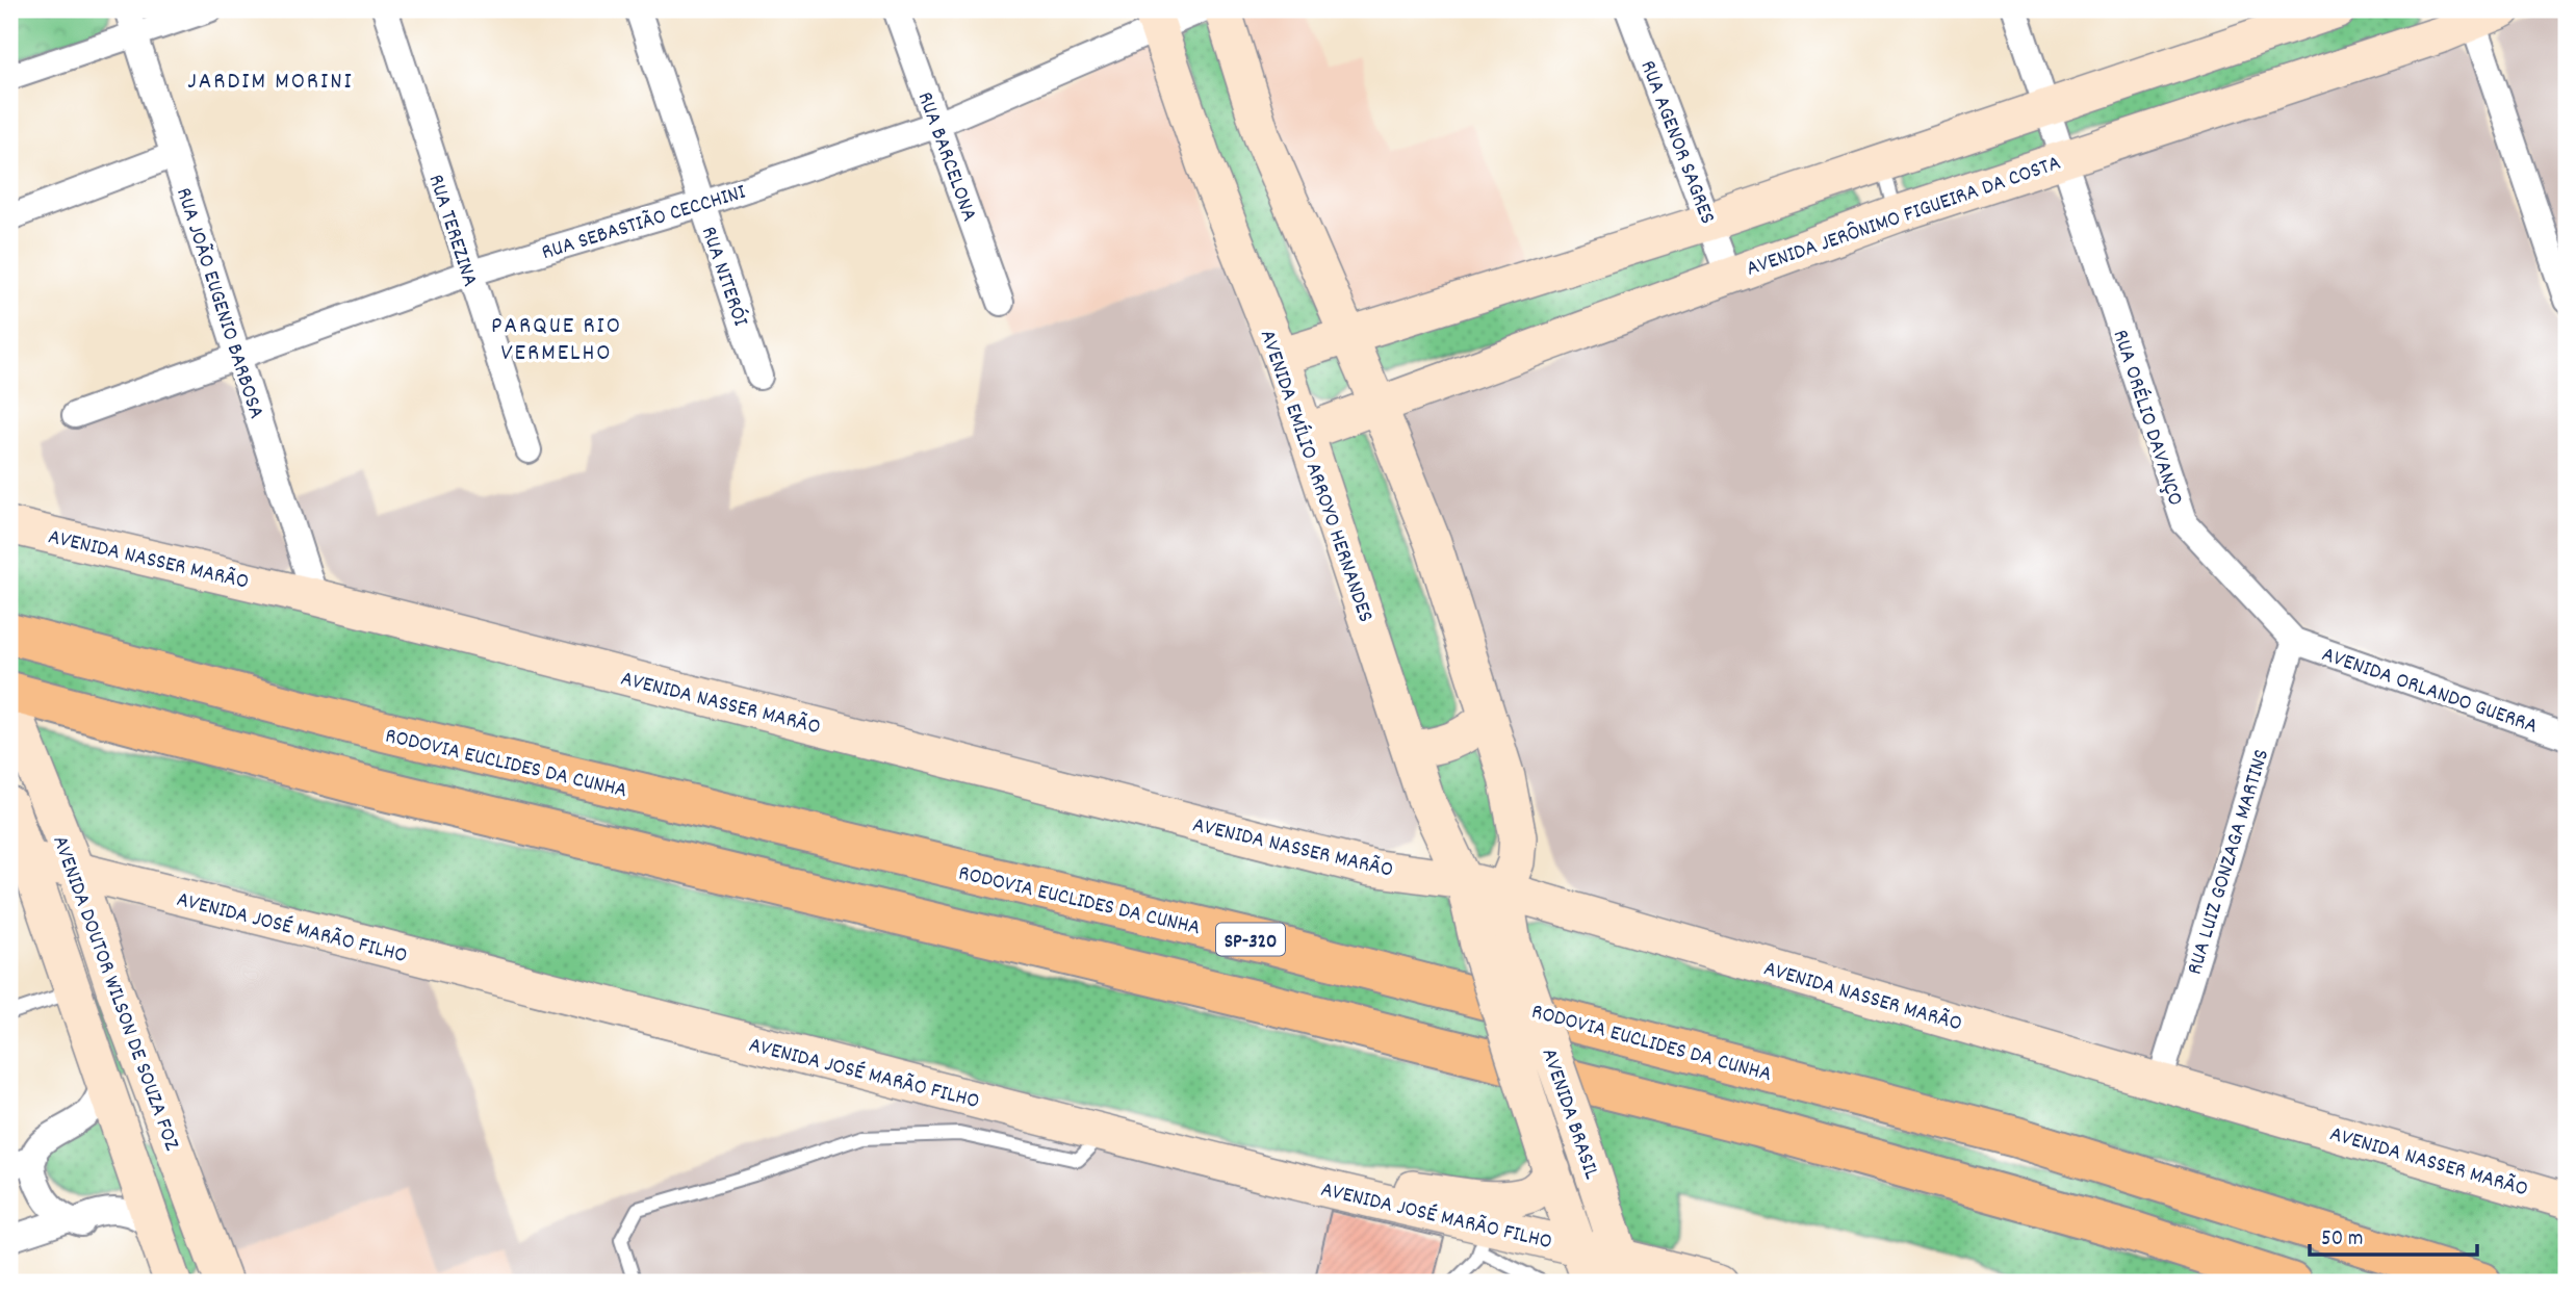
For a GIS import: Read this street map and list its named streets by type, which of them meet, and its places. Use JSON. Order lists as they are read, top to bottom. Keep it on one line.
{"streets":{"highway":["RODOVIA EUCLIDES DA CUNHA","SP-320"],"main road":["AVENIDA JERÔNIMO FIGUEIRA DA COSTA","AVENIDA EMÍLIO ARROYO HERNANDES","AVENIDA NASSER MARÃO","AVENIDA JOSÉ MARÃO FILHO","AVENIDA DOUTOR WILSON DE SOUZA FOZ","AVENIDA BRASIL"],"street":["RUA AGENOR SAGRES","RUA BARCELONA","RUA SEBASTIÃO CECCHINI","RUA TEREZINA","RUA NITERÓI","RUA JOÃO EUGENIO BARBOSA","RUA ORÉLIO DAVANÇO","AVENIDA ORLANDO GUERRA","RUA LUIZ GONZAGA MARTINS"]},"crossings":[["RUA AGENOR SAGRES","AVENIDA JERÔNIMO FIGUEIRA DA COSTA"],["RUA BARCELONA","RUA SEBASTIÃO CECCHINI"],["AVENIDA JERÔNIMO FIGUEIRA DA COSTA","RUA ORÉLIO DAVANÇO"],["AVENIDA JERÔNIMO FIGUEIRA DA COSTA","AVENIDA EMÍLIO ARROYO HERNANDES"],["RUA SEBASTIÃO CECCHINI","RUA TEREZINA"],["RUA SEBASTIÃO CECCHINI","RUA NITERÓI"],["RUA SEBASTIÃO CECCHINI","RUA JOÃO EUGENIO BARBOSA"],["RUA SEBASTIÃO CECCHINI","AVENIDA EMÍLIO ARROYO HERNANDES"],["RUA JOÃO EUGENIO BARBOSA","AVENIDA NASSER MARÃO"],["RUA ORÉLIO DAVANÇO","AVENIDA ORLANDO GUERRA"],["RUA ORÉLIO DAVANÇO","RUA LUIZ GONZAGA MARTINS"],["AVENIDA EMÍLIO ARROYO HERNANDES","AVENIDA NASSER MARÃO"],["AVENIDA EMÍLIO ARROYO HERNANDES","AVENIDA BRASIL"],["AVENIDA NASSER MARÃO","RUA LUIZ GONZAGA MARTINS"],["AVENIDA ORLANDO GUERRA","RUA LUIZ GONZAGA MARTINS"],["AVENIDA JOSÉ MARÃO FILHO","AVENIDA DOUTOR WILSON DE SOUZA FOZ"],["AVENIDA JOSÉ MARÃO FILHO","AVENIDA BRASIL"]],"districts":["JARDIM MORINI","PARQUE RIO VERMELHO"],"scale_bar":"50 m"}
